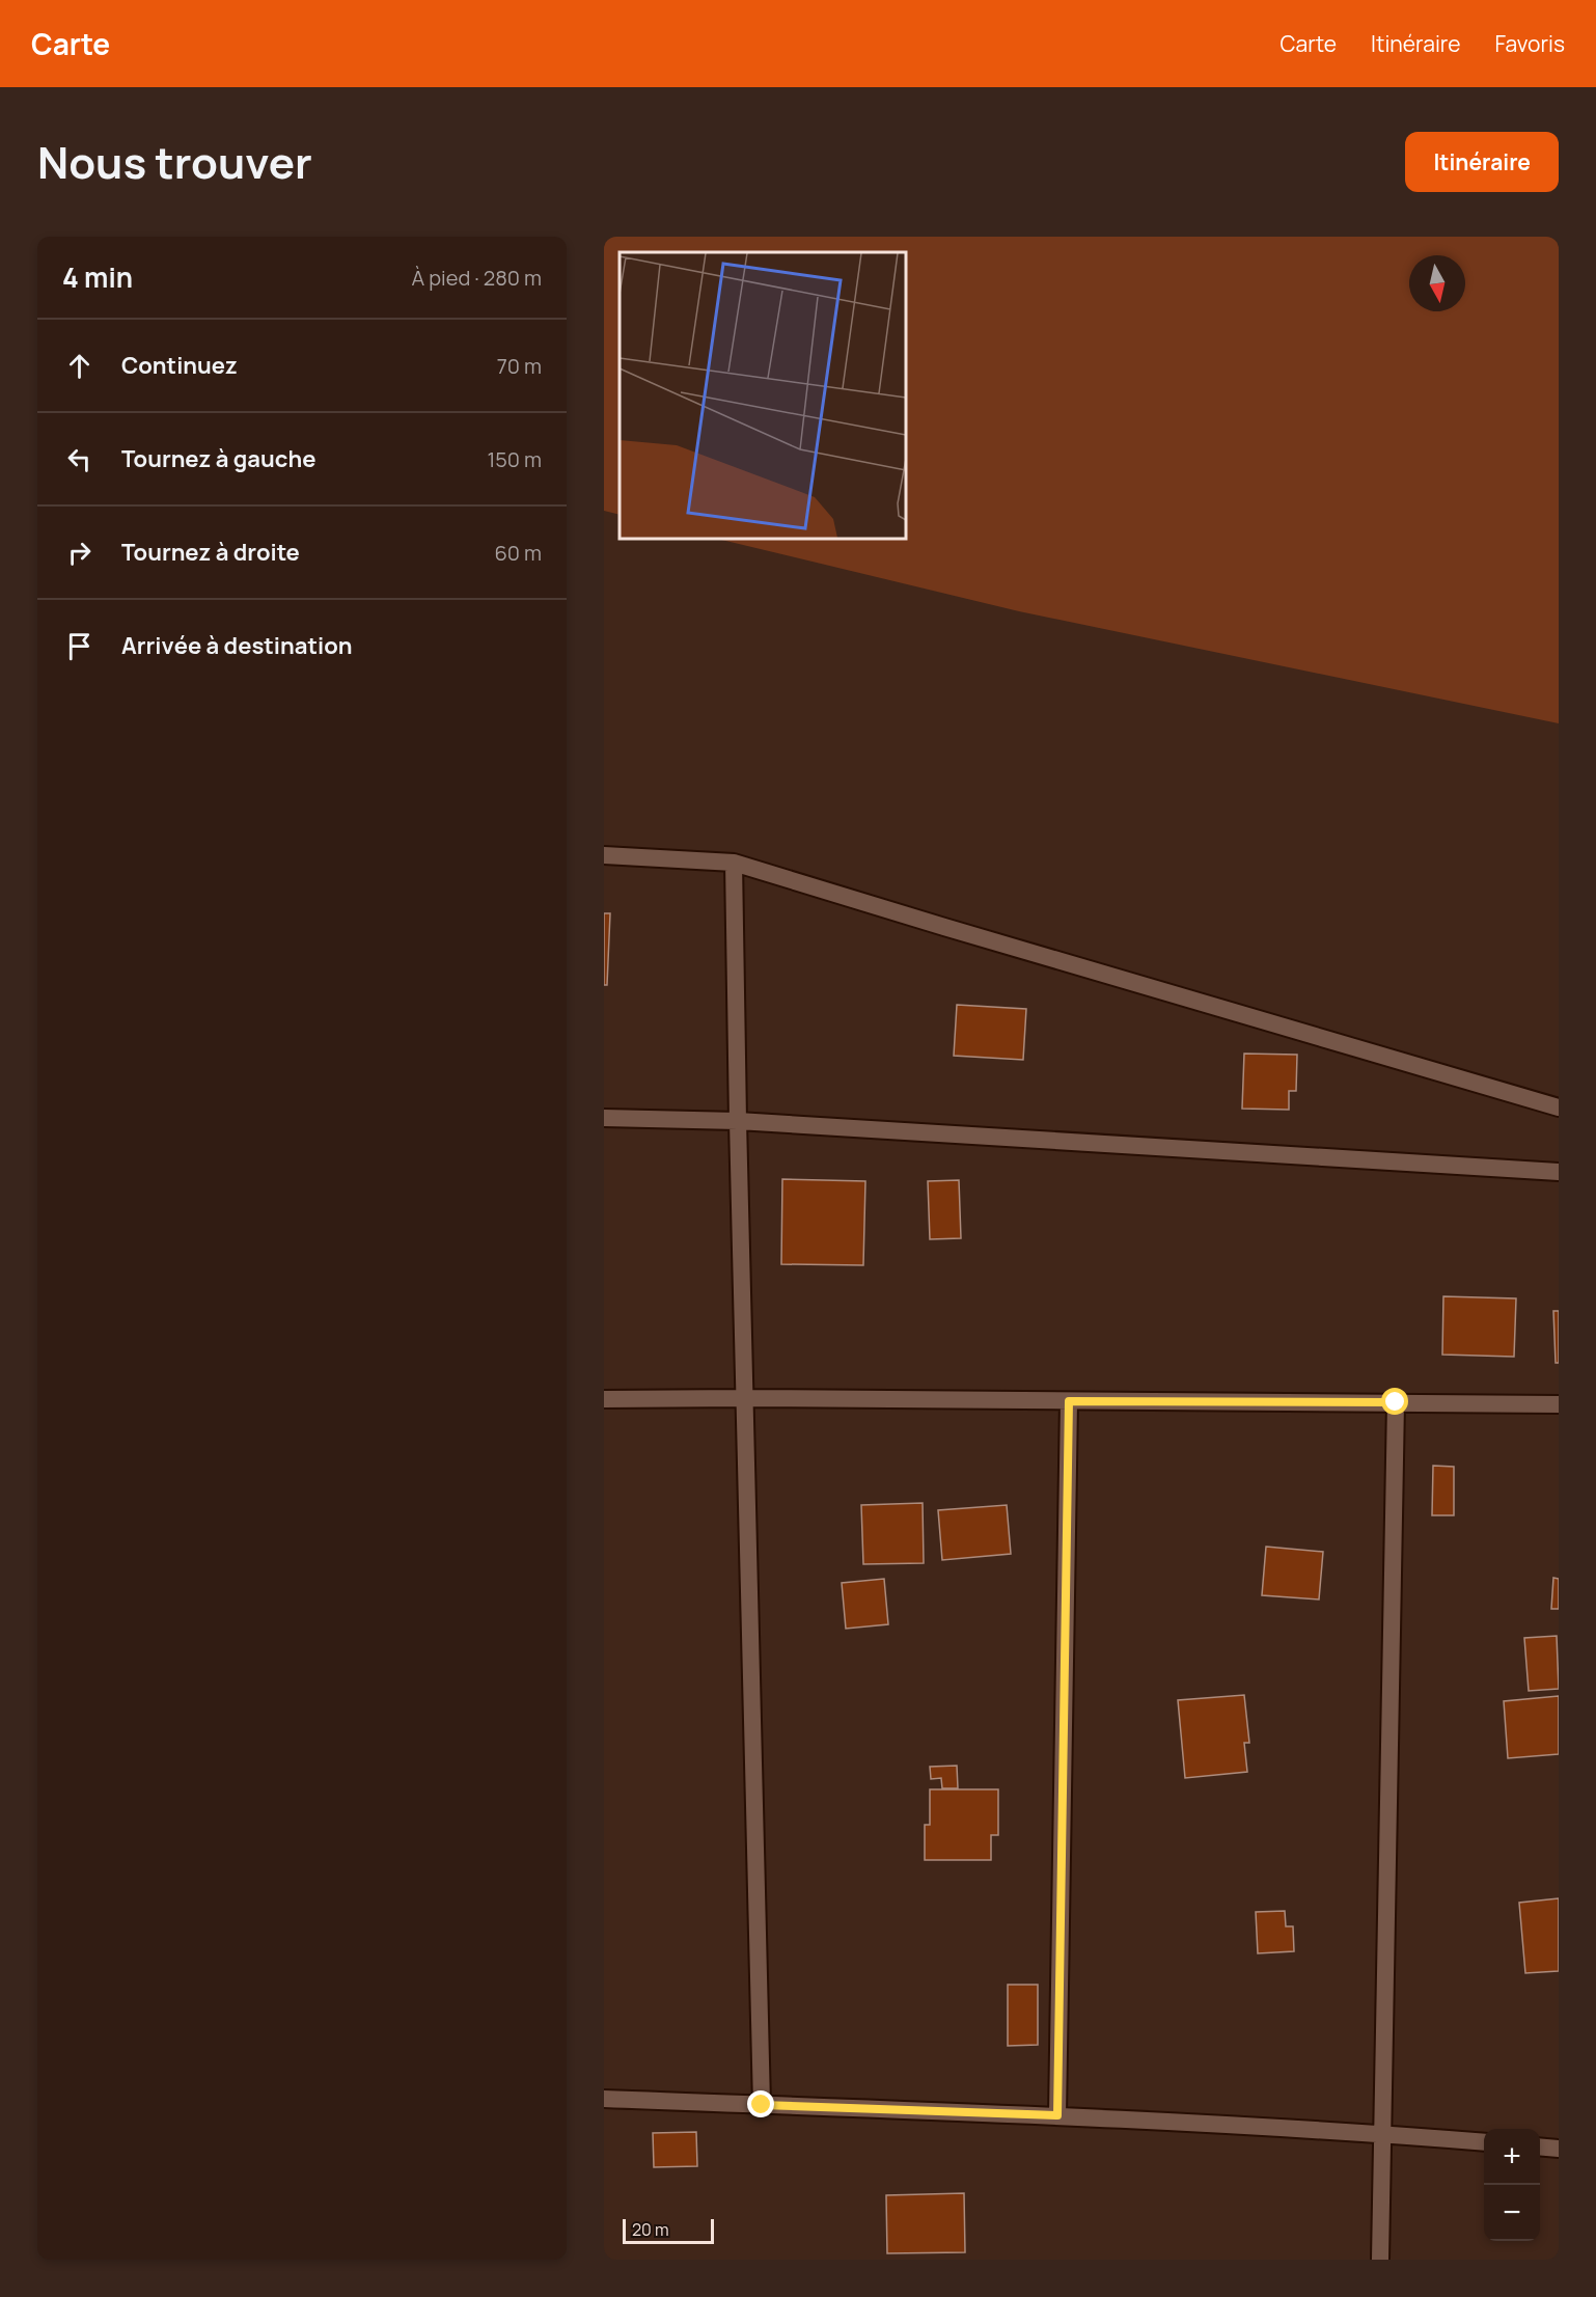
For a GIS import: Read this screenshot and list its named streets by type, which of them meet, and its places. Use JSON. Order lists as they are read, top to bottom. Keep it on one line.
{"scale_bar":"20 m","north":"bottom","page":{"header":"Carte","nav":["Carte","Itinéraire","Favoris"],"title":"Nous trouver","buttons":"Itinéraire","heading":["4 min","À pied · 280 m"],"list":[["Continuez","70 m"],["Tournez à gauche","150 m"],["Tournez à droite","60 m"],"Arrivée à destination"],"map_buttons":["+","−"],"scale":"20 m"}}
